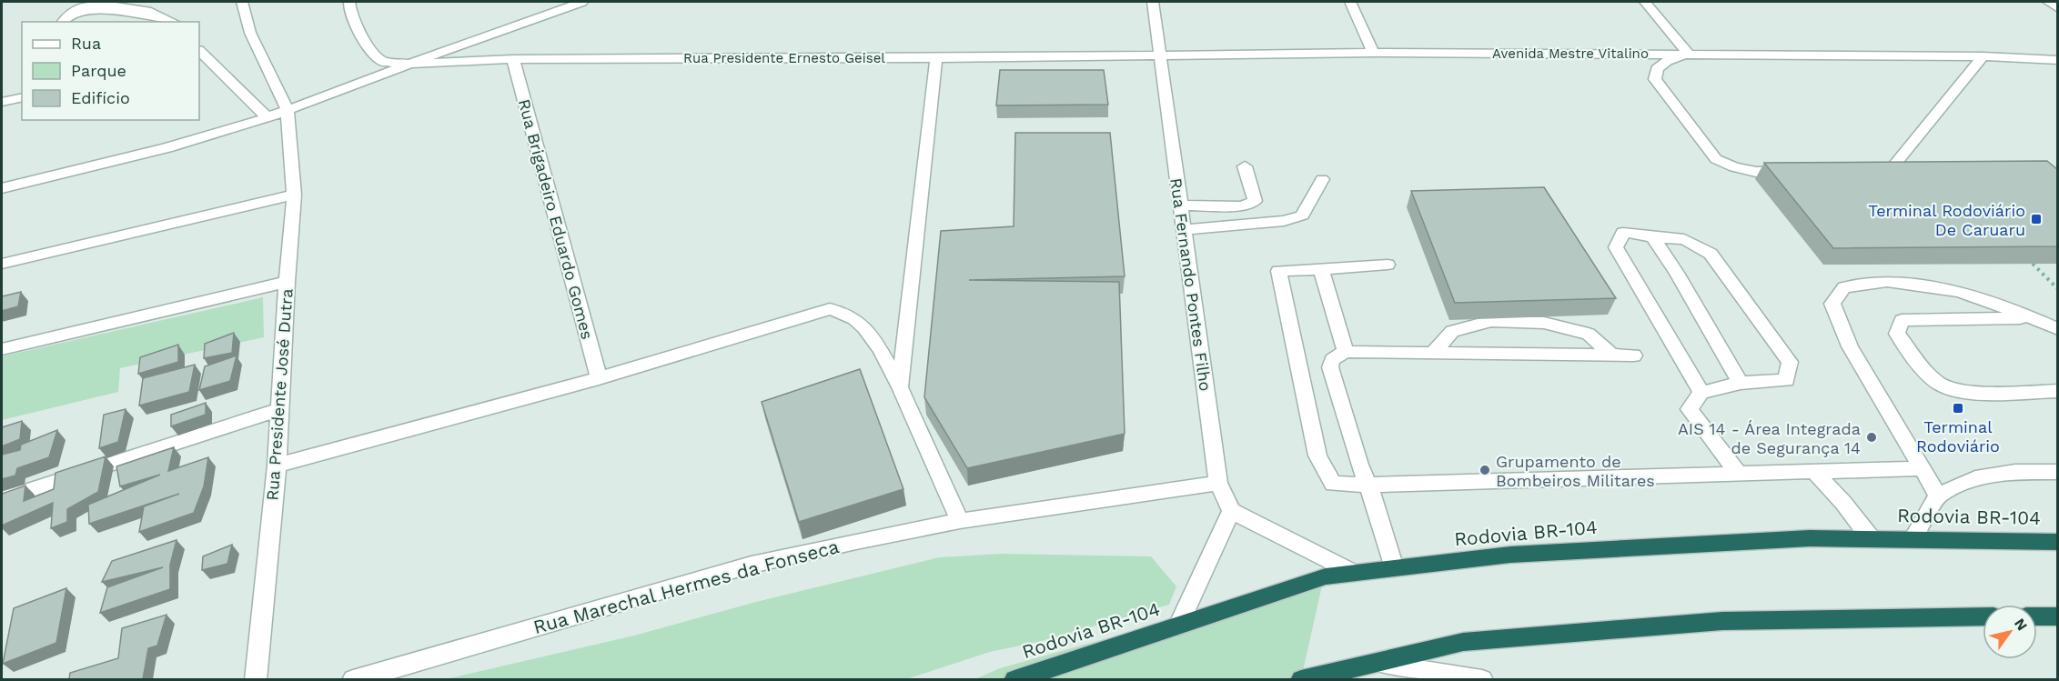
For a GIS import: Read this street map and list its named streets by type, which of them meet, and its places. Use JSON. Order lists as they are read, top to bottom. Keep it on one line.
{"streets":{"highway":["Rodovia BR-104"],"street":["Avenida Mestre Vitalino","Rua Presidente Ernesto Geisel","Rua Brigadeiro Eduardo Gomes","Rua Fernando Pontes Filho","Rua Presidente José Dutra","Rua Marechal Hermes da Fonseca"]},"crossings":[["Avenida Mestre Vitalino","Rua Presidente Ernesto Geisel"],["Avenida Mestre Vitalino","Rua Fernando Pontes Filho"],["Rua Presidente Ernesto Geisel","Rua Brigadeiro Eduardo Gomes"],["Rua Presidente Ernesto Geisel","Rua Fernando Pontes Filho"],["Rua Fernando Pontes Filho","Rua Marechal Hermes da Fonseca"]],"places":{"transit":["Terminal Rodoviário De Caruaru","Terminal Rodoviário"],"other":["AIS 14 - Área Integrada de Segurança 14","Grupamento de Bombeiros Militares"]},"legend":["Rua","Parque","Edifício"],"north":"top right"}
